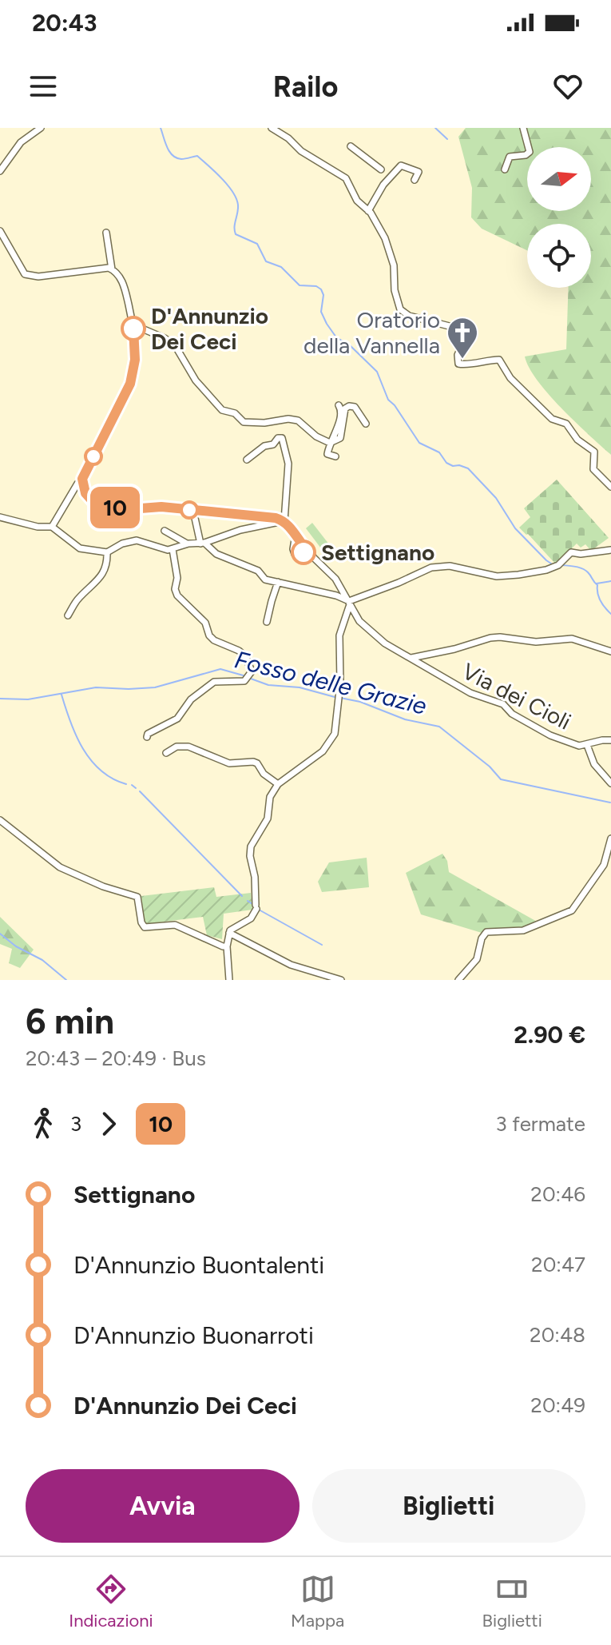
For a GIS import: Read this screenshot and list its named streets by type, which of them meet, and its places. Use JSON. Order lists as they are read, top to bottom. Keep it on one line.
{"streets":{"street":["Via dei Cioli"]},"water":["Fosso delle Grazie"],"places":{"other":["D'Annunzio Dei Ceci","Settignano"],"church":["Oratorio della Vannella"]},"lines":["bus line 10"],"north":"right","page":{"status":"20:43","header":"Railo","on_map":"10","heading":["6 min","20:43 – 20:49 · Bus","2.90 €"],"legs":["3","10","3 fermate"],"list":[{"name":"Settignano","value":"20:46"},{"name":"D'Annunzio Buontalenti","value":"20:47"},{"name":"D'Annunzio Buonarroti","value":"20:48"},{"name":"D'Annunzio Dei Ceci","value":"20:49"}],"buttons":["Avvia","Biglietti"],"tabs":["Indicazioni","Mappa","Biglietti"]}}
